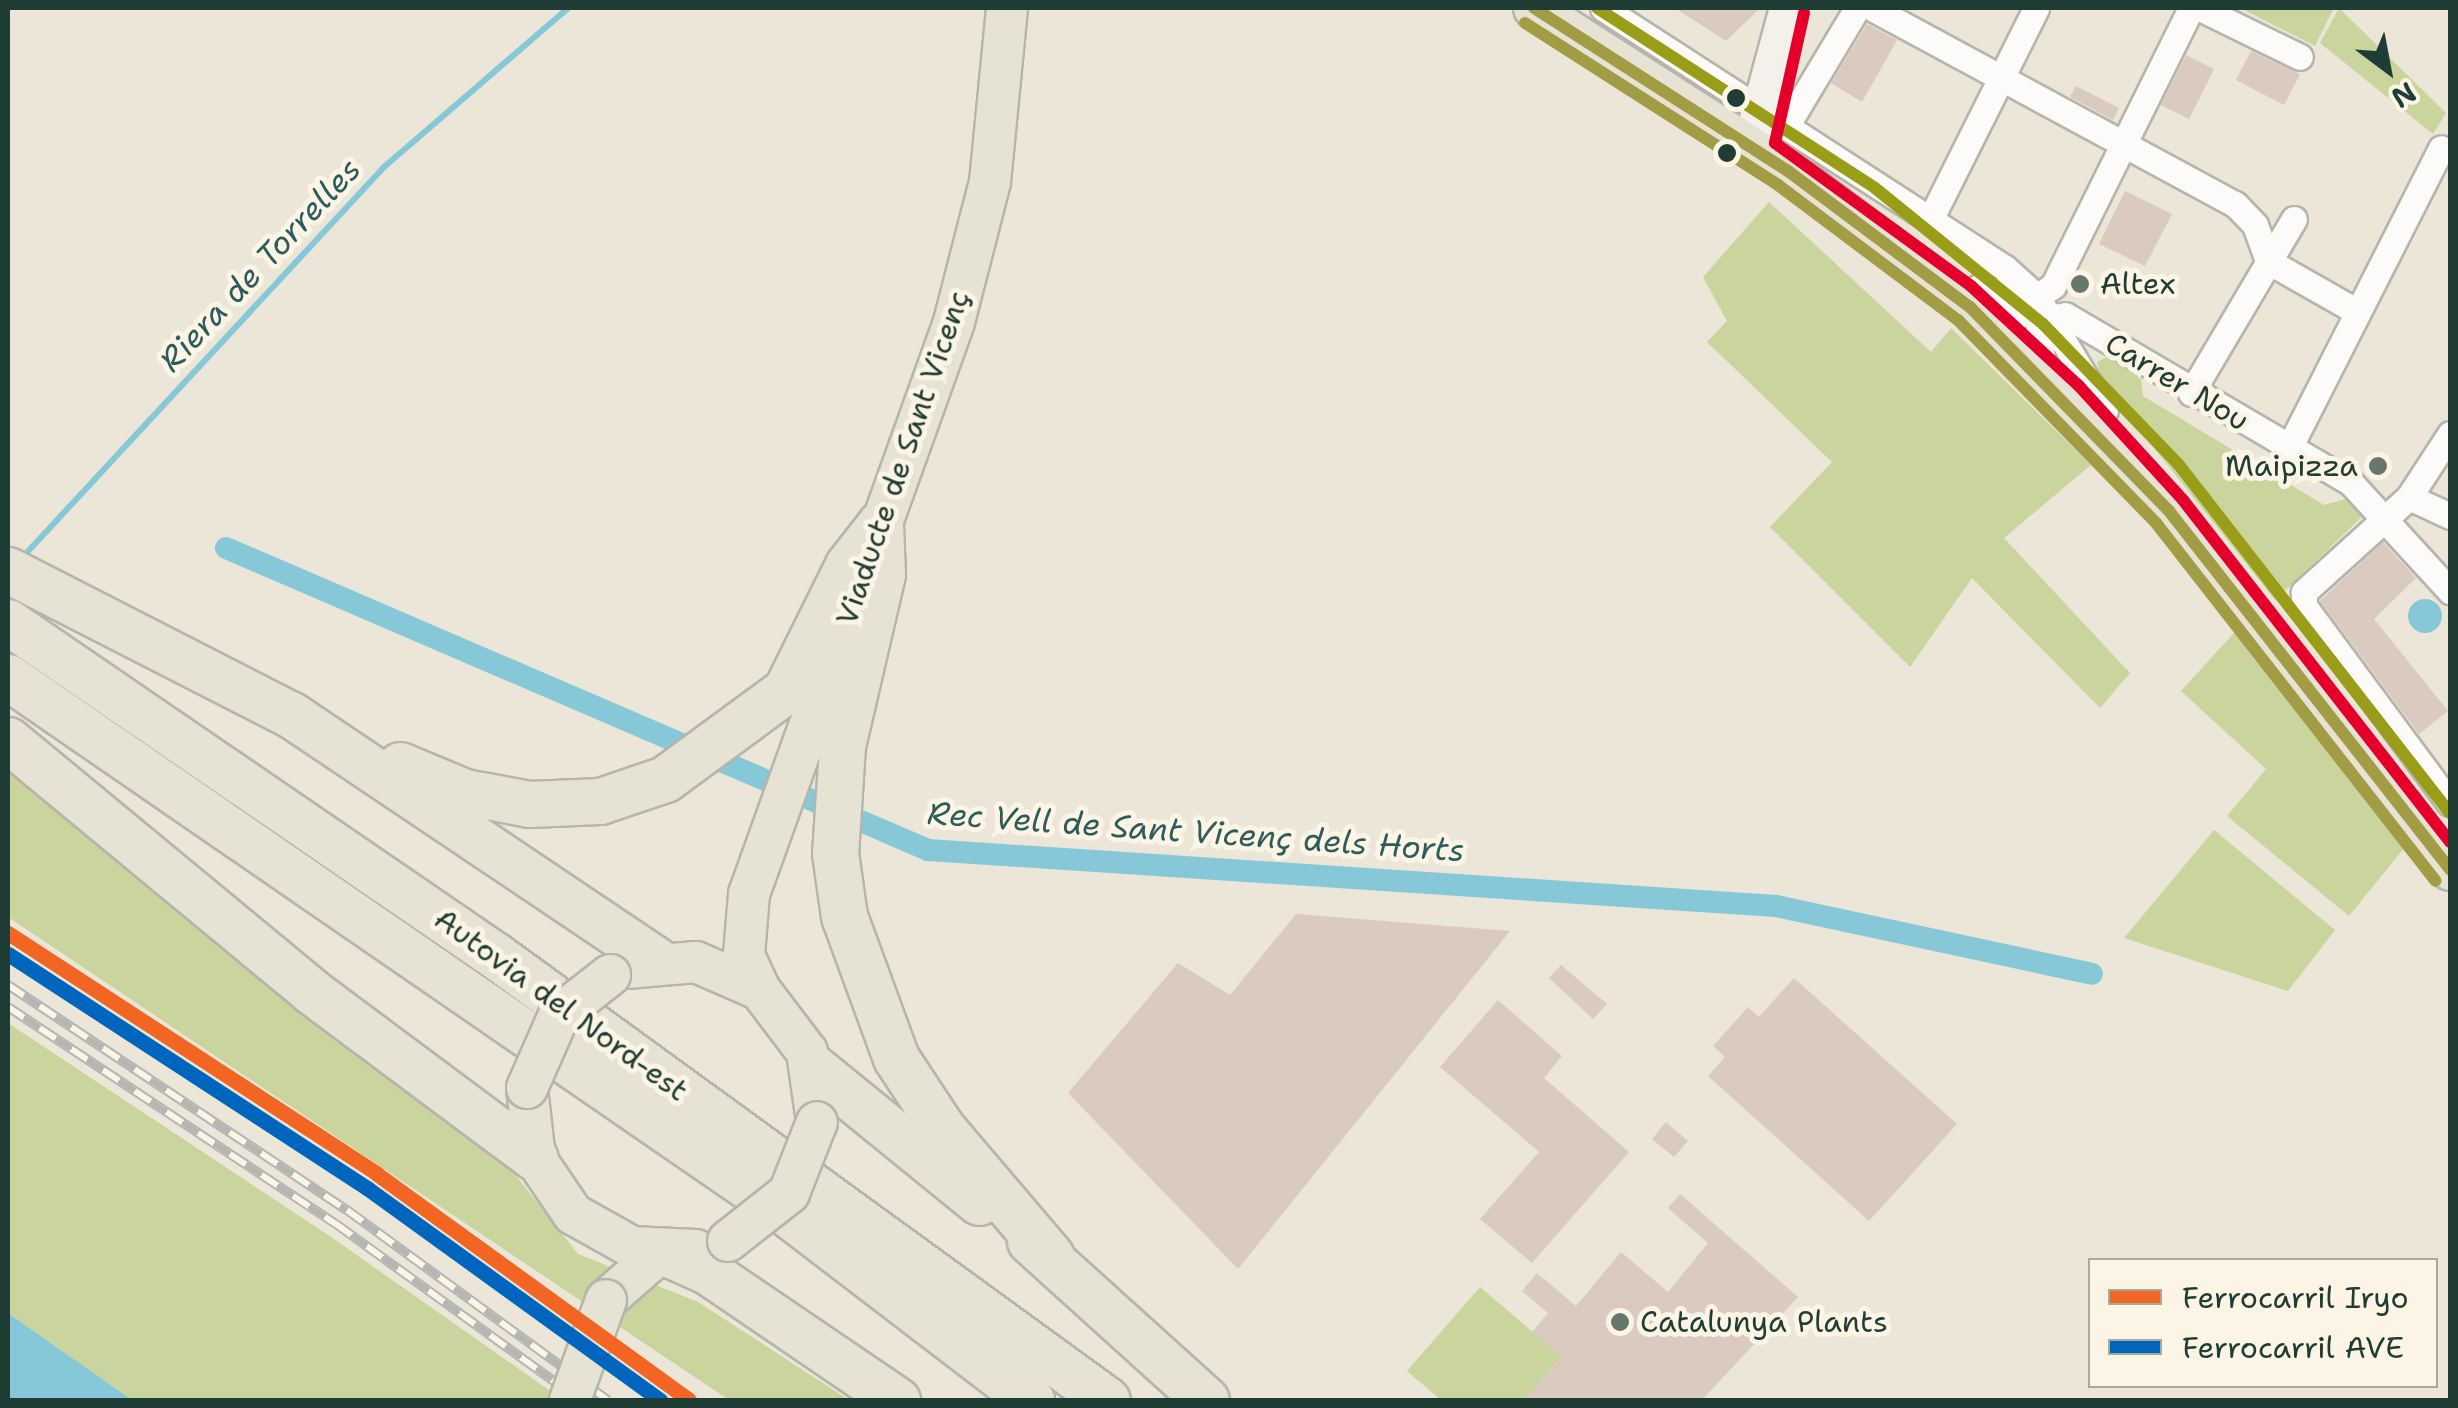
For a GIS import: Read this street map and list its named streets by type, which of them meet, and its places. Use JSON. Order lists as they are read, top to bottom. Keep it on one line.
{"streets":{"highway":["Autovia del Nord-est"],"main road":["Viaducte de Sant Vicenç"],"street":["Carrer Nou"]},"water":["Riera de Torrelles","Rec Vell de Sant Vicenç dels Horts"],"places":["Altex","Maipizza","Catalunya Plants"],"lines":["rail line Iryo","rail line AVE"],"legend":["Ferrocarril Iryo","Ferrocarril AVE"],"north":"bottom right"}
